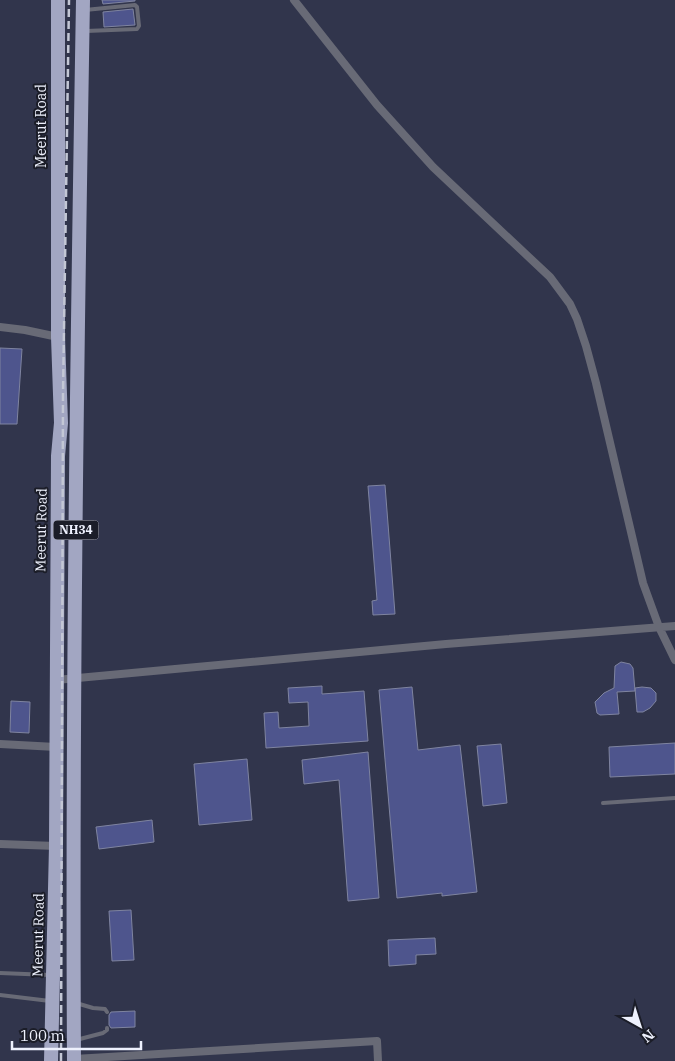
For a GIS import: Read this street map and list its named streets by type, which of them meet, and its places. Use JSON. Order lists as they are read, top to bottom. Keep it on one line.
{"streets":{"highway":["Meerut Road","NH34"]},"scale_bar":"100 m","north":"bottom right"}
